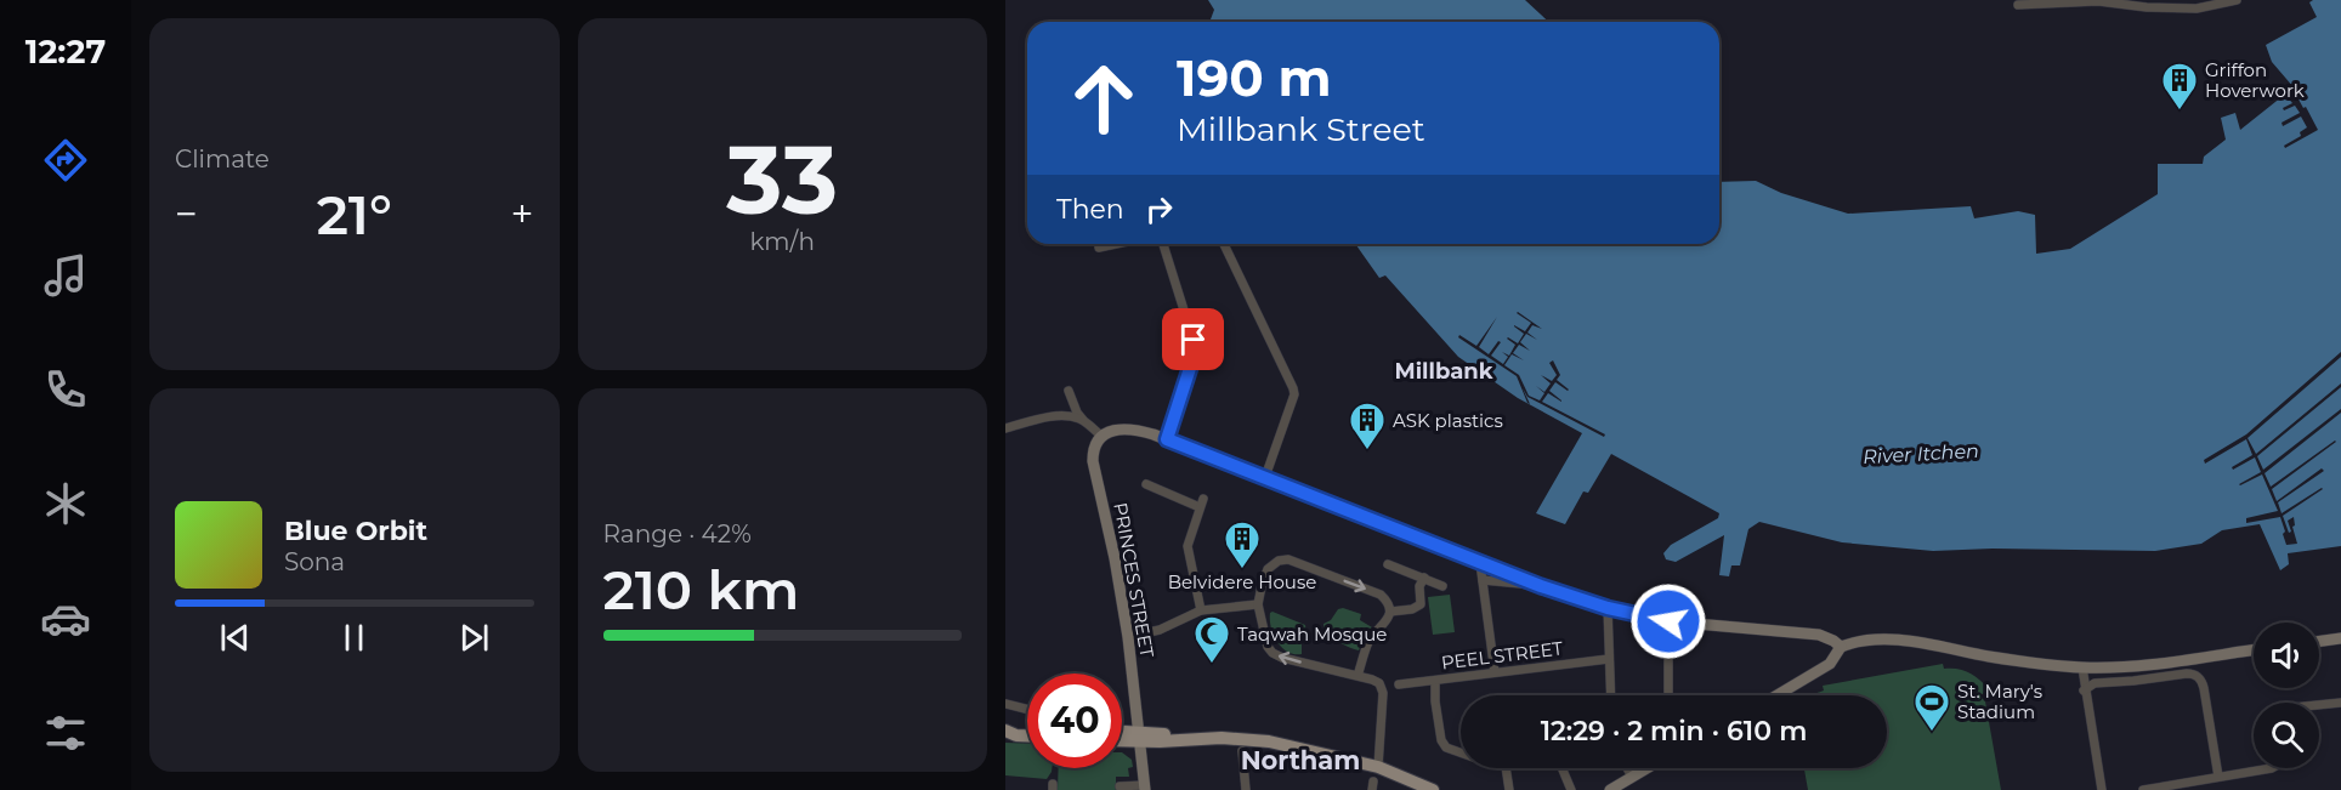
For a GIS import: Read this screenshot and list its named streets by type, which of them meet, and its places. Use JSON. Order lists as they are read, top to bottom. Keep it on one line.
{"streets":{"street":["PRINCES STREET","PEEL STREET"]},"districts":["Millbank","Northam"],"water":["River Itchen"],"places":{"building":["Griffon Hoverwork","ASK plastics","Belvidere House"],"mosque":["Taqwah Mosque"],"sports":["St. Mary's Stadium"]},"page":{"tabs":"12:27","tile":["Climate",["33","km/h"],["Range · 42%","210 km"]],"turn":["190 m","Millbank Street"],"then":"Then","heat":["−","21°","+"],"song":["Blue Orbit","Sona"],"limit":"40","trip":"12:29 · 2 min · 610 m"}}
